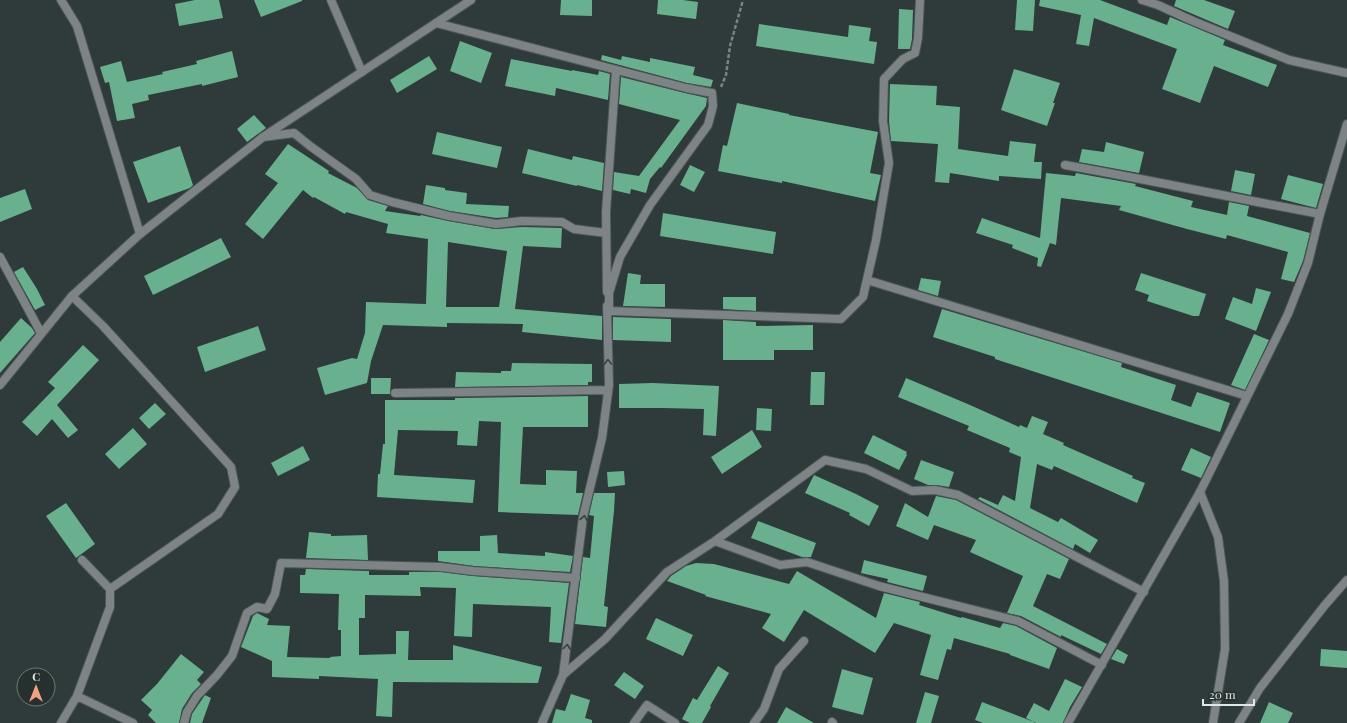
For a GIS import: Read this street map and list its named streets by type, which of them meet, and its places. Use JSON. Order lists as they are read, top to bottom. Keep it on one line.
{"scale_bar":"20 m","north":"top"}
